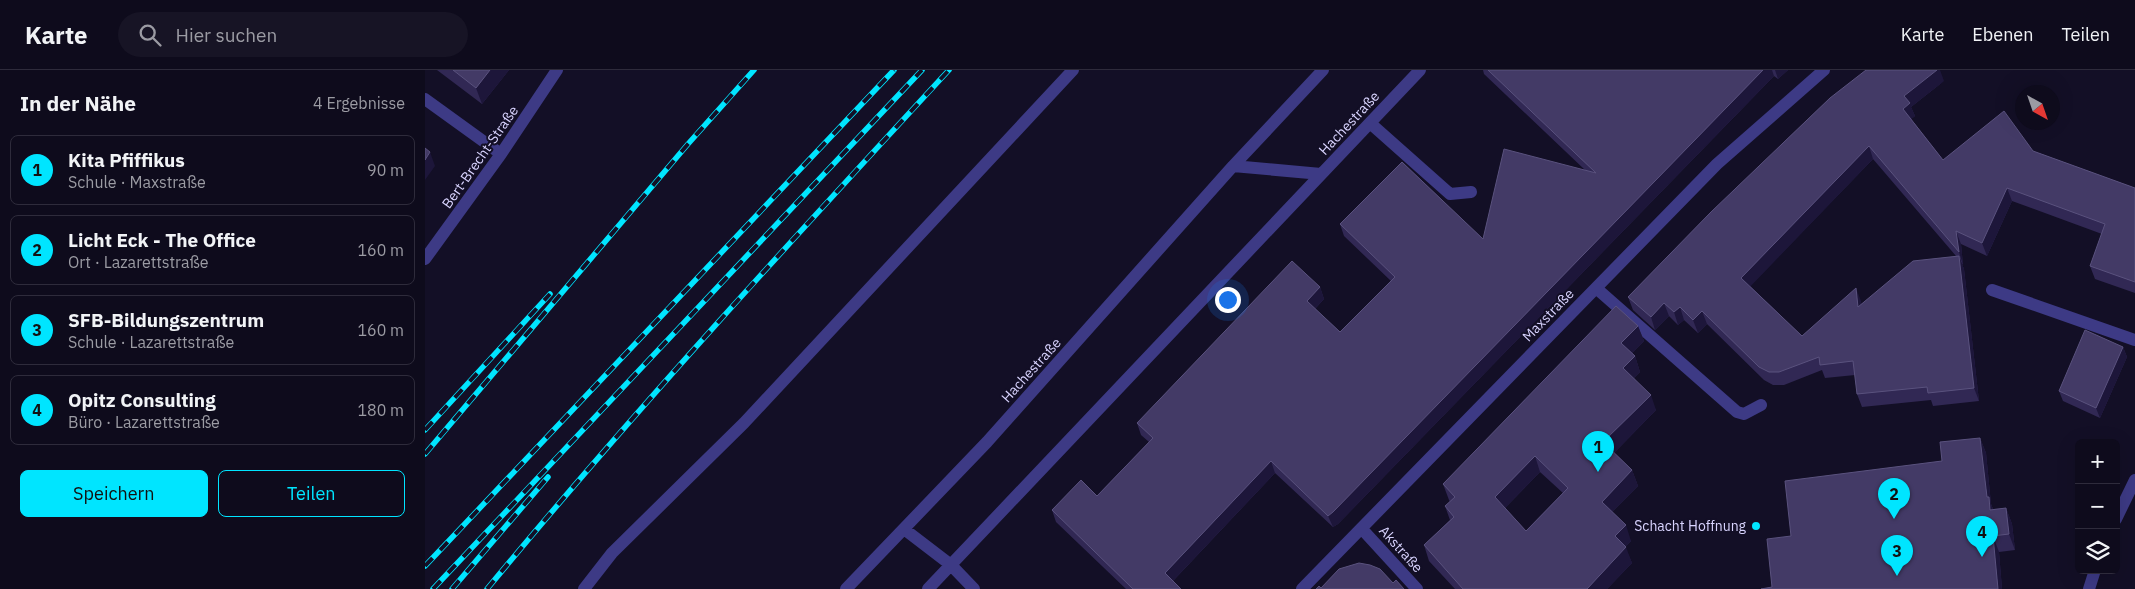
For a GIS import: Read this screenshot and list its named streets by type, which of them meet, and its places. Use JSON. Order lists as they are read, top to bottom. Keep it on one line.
{"streets":{"street":["Hachestraße","Bert-Brecht-Straße","Maxstraße","Akstraße"]},"crossings":[["Maxstraße","Akstraße"]],"places":["Schacht Hoffnung"],"north":"bottom right","page":{"header":"Karte","search":"Hier suchen","nav":["Karte","Ebenen","Teilen"],"heading":["In der Nähe","4 Ergebnisse"],"list":[{"mark":"1","name":"Kita Pfiffikus","note":"Schule · Maxstraße","value":"90 m"},{"mark":"2","name":"Licht Eck - The Office","note":"Ort · Lazarettstraße","value":"160 m"},{"mark":"3","name":"SFB-Bildungszentrum","note":"Schule · Lazarettstraße","value":"160 m"},{"mark":"4","name":"Opitz Consulting","note":"Büro · Lazarettstraße","value":"180 m"}],"pins":["1","2","4","3"],"map_buttons":["+","−"],"buttons":["Speichern","Teilen"]}}
